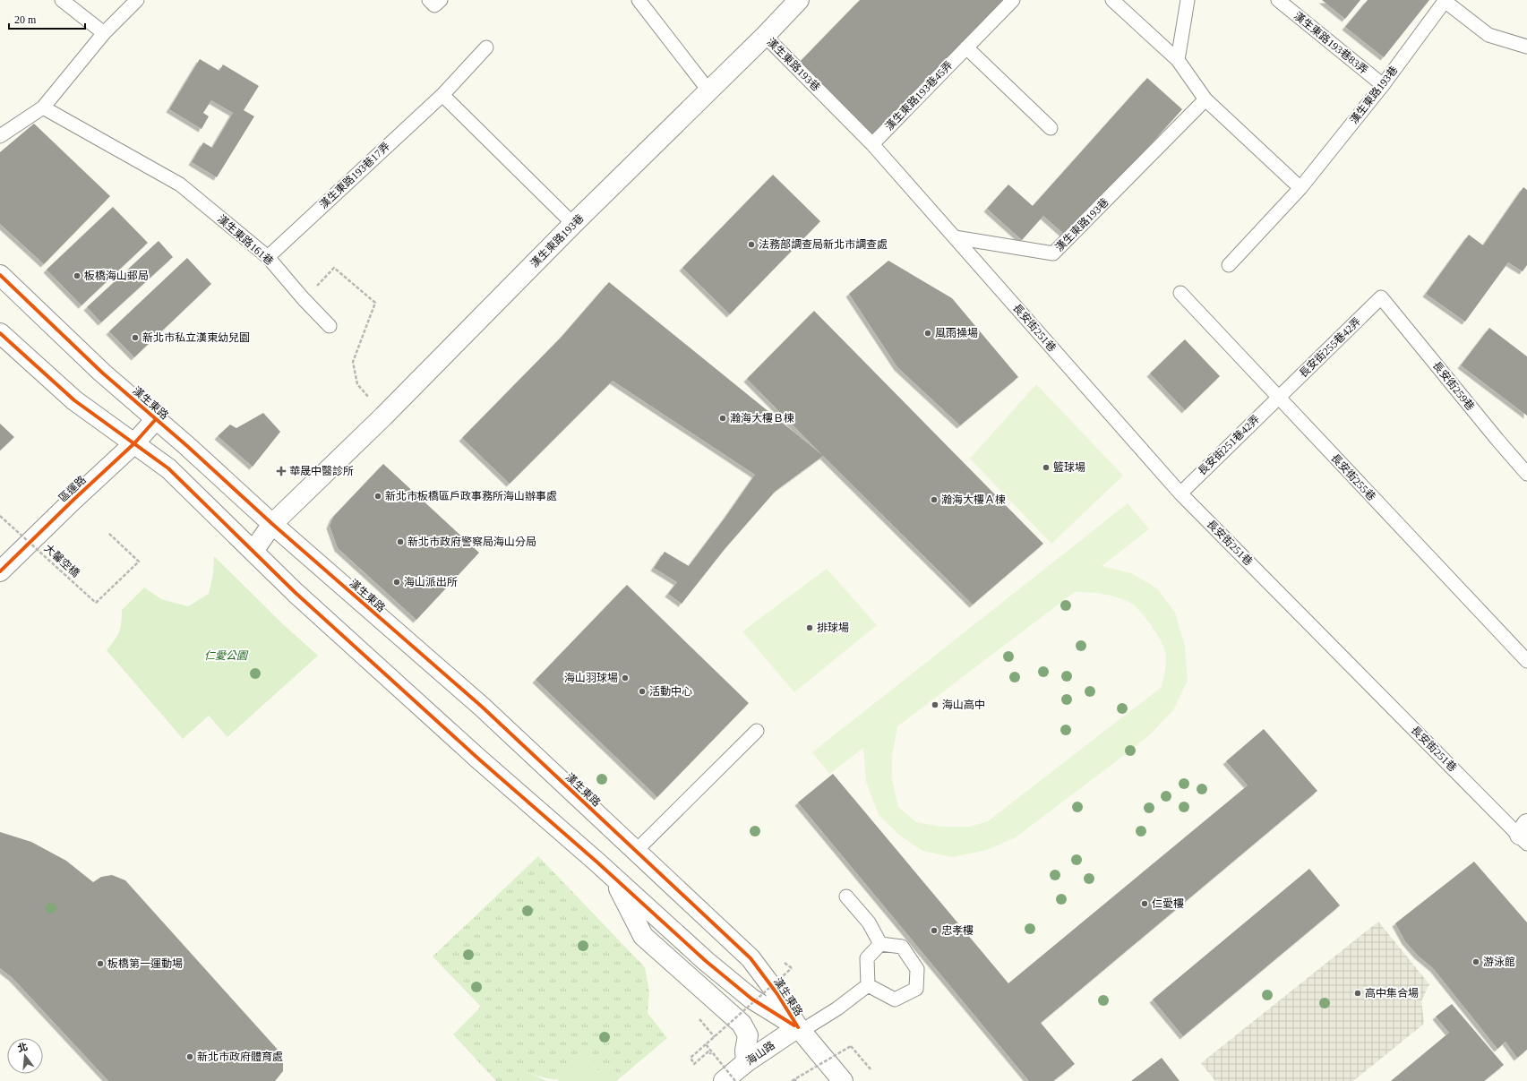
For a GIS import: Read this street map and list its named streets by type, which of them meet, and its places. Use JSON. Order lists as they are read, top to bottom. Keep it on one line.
{"streets":{"street":["漢生東路193巷","漢生東路","區運路","海山路"],"lane":["漢生東路193巷83弄","漢生東路193巷45弄","漢生東路193巷17弄","漢生東路161巷","長安街251巷","長安街255巷42弄","長安街259巷","長安街251巷42弄","長安街255巷"],"path":["大馨空橋"]},"crossings":[["漢生東路193巷83弄","漢生東路193巷"],["漢生東路193巷","漢生東路193巷45弄"],["漢生東路193巷","長安街251巷"],["漢生東路193巷","漢生東路"],["漢生東路193巷17弄","漢生東路161巷"],["長安街251巷","長安街251巷42弄"],["長安街255巷42弄","長安街259巷"],["長安街255巷42弄","長安街251巷42弄"],["長安街255巷42弄","長安街255巷"],["漢生東路","區運路"],["漢生東路","海山路"],["長安街251巷42弄","長安街255巷"]],"parks":["仁愛公園"],"places":{"other":["法務部調查局新北市調查處","板橋海山郵局","風雨操場","新北市私立漢東幼兒園","瀚海大樓Ｂ棟","籃球場","新北市板橋區戶政事務所海山辦事處","瀚海大樓Ａ棟","新北市政府警察局海山分局","海山派出所","排球場","海山羽球場","活動中心","海山高中","仁愛樓","忠孝樓","游泳館","板橋第一運動場","高中集合場","新北市政府體育處"],"health":["華晟中醫診所"]},"scale_bar":"20 m","north":"top"}
